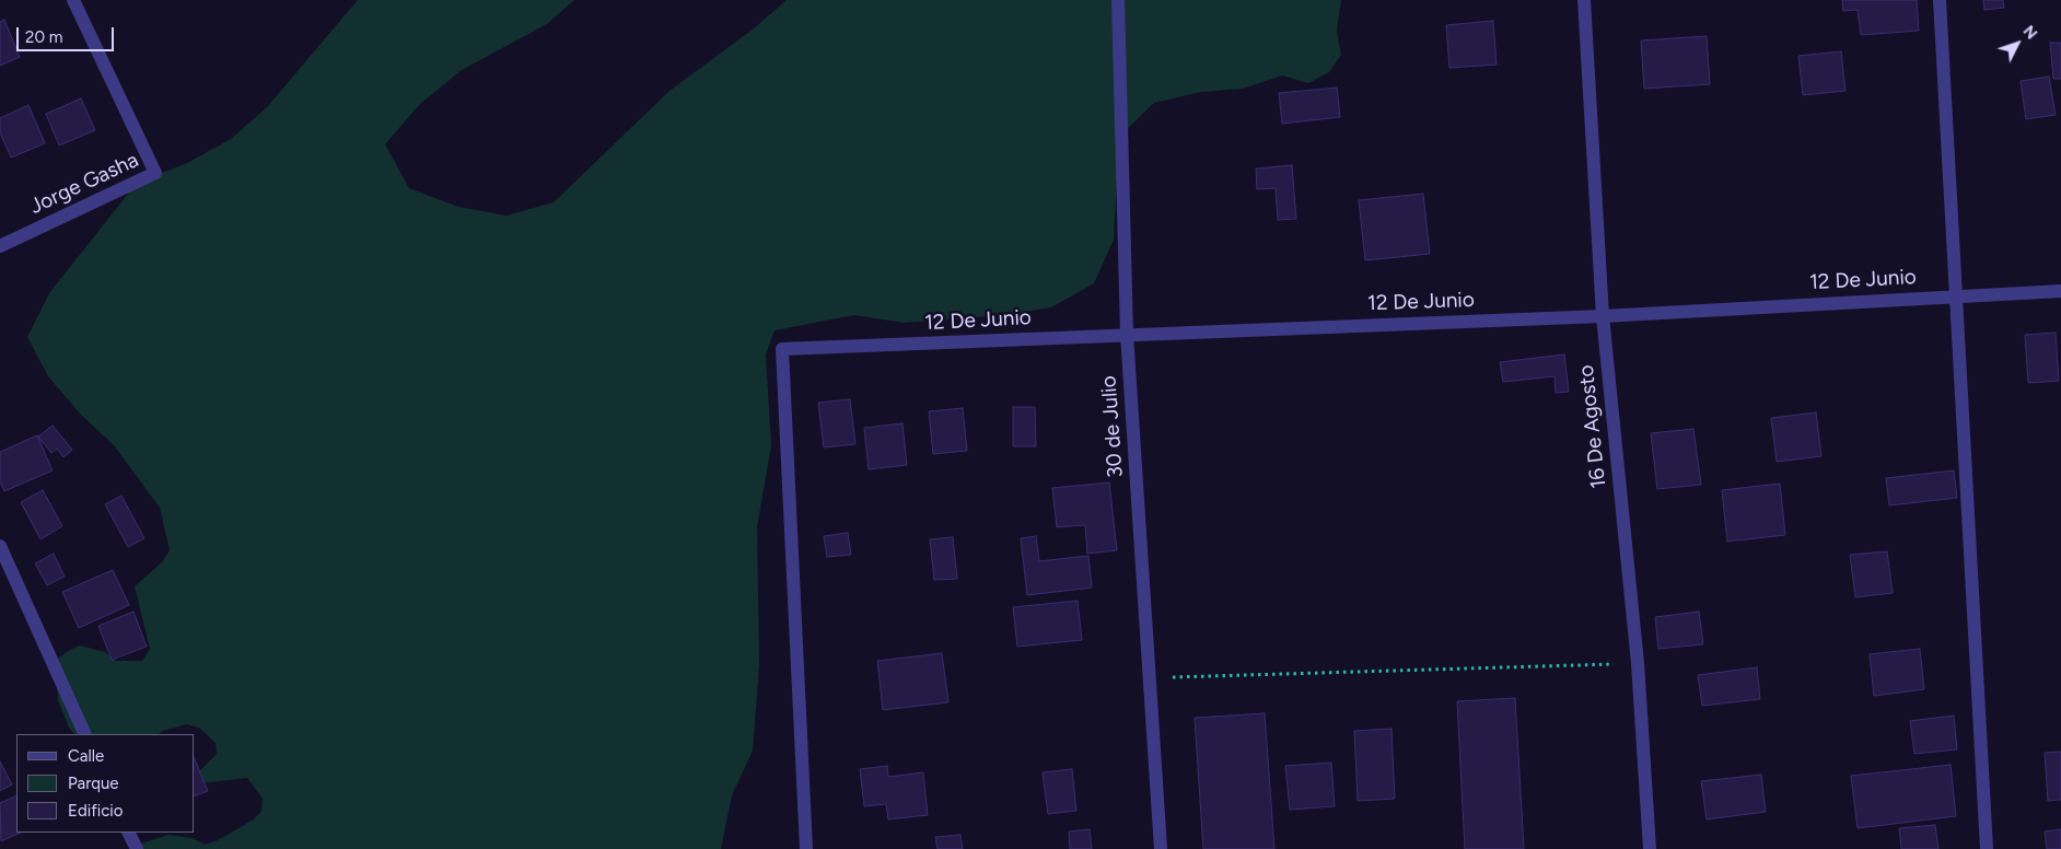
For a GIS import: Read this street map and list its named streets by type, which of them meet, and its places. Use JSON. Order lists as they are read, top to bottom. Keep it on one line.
{"streets":{"street":["Jorge Gasha","12 De Junio","30 de Julio","16 De Agosto"]},"crossings":[["12 De Junio","30 de Julio"],["12 De Junio","16 De Agosto"]],"legend":["Calle","Parque","Edificio"],"scale_bar":"20 m","north":"top right"}
